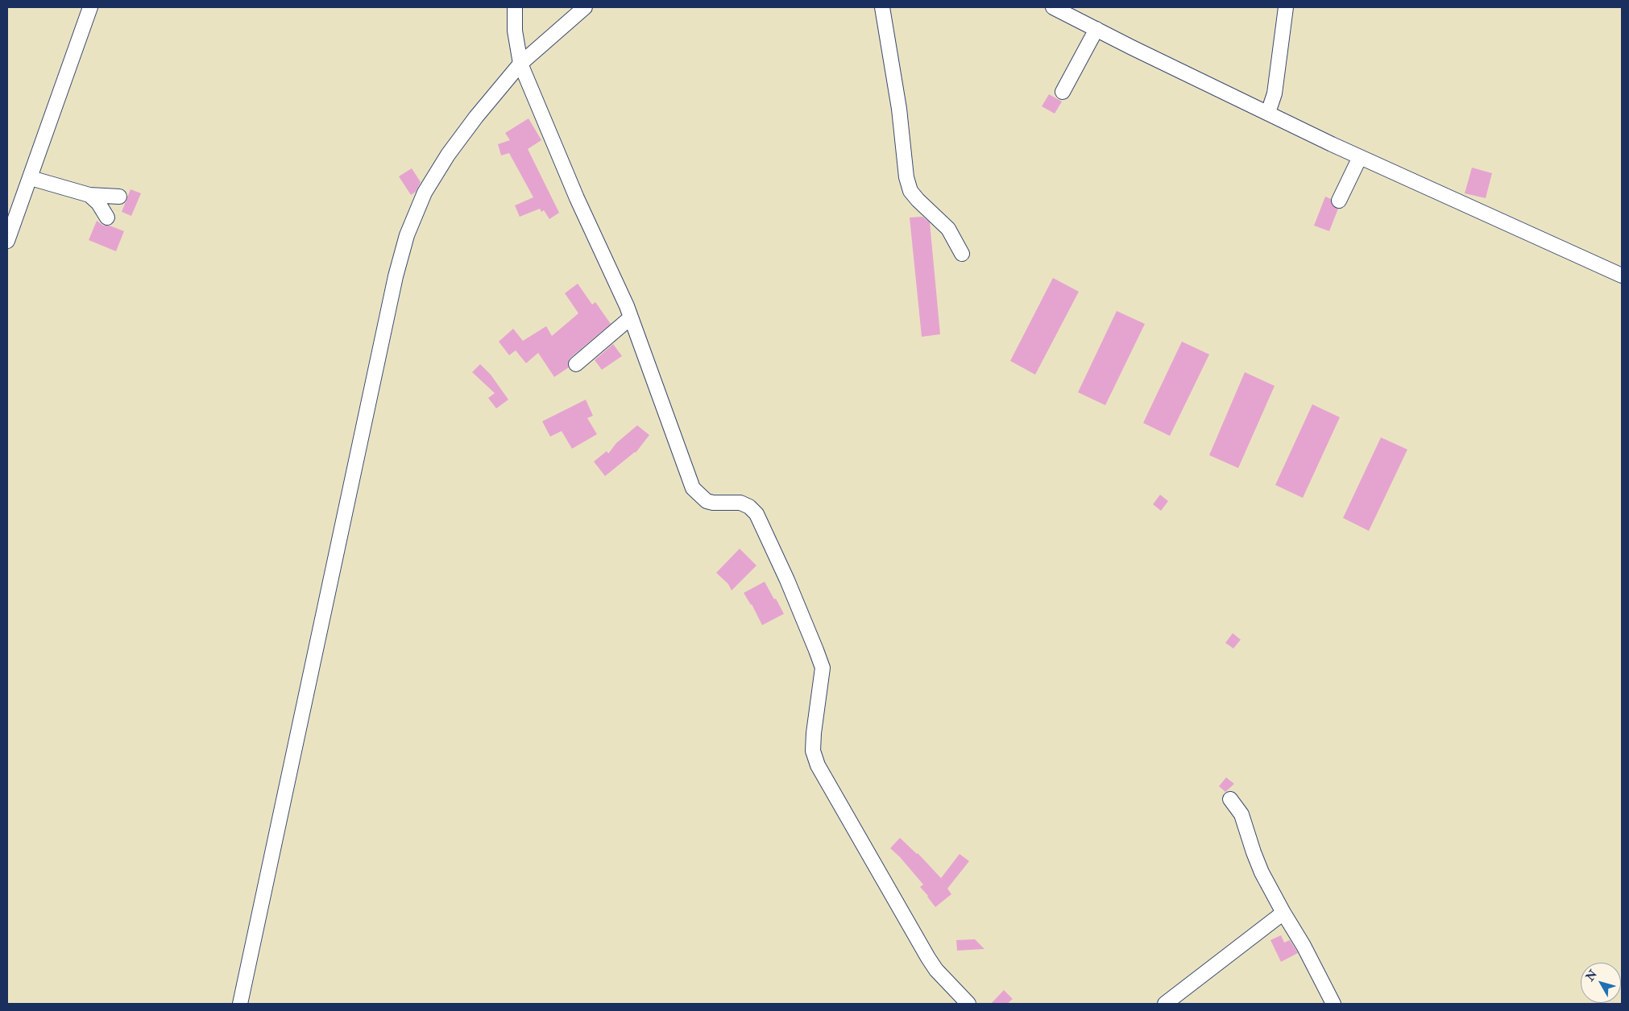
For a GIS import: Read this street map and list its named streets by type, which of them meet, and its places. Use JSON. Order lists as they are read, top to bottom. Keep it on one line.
{"north":"top left"}
